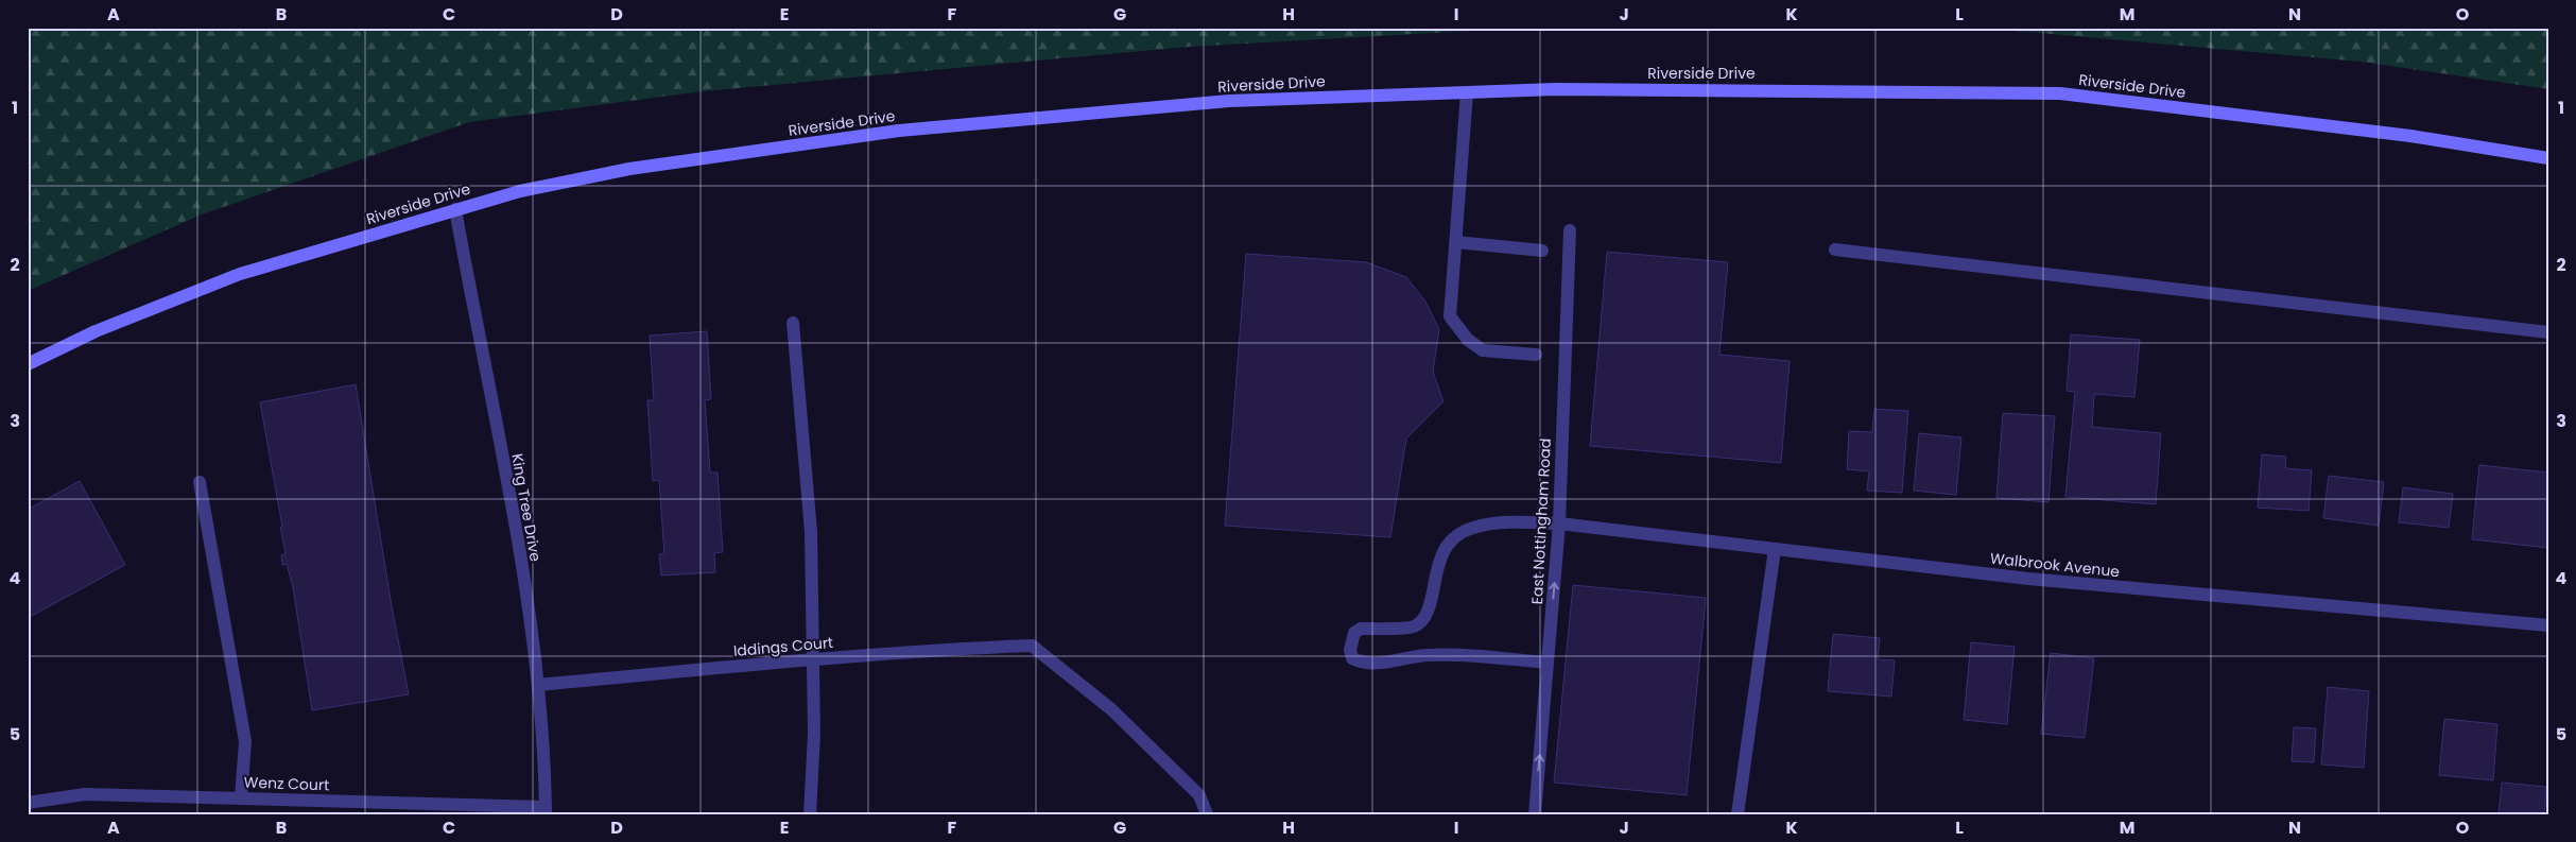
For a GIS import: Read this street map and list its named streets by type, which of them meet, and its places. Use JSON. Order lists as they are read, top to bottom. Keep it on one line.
{"streets":{"main road":["Riverside Drive"],"street":["King Tree Drive","East Nottingham Road","Walbrook Avenue","Iddings Court","Wenz Court"]},"crossings":[["Riverside Drive","King Tree Drive"],["King Tree Drive","Iddings Court"],["King Tree Drive","Wenz Court"],["East Nottingham Road","Walbrook Avenue"]],"one_way":["East Nottingham Road"],"grid":{"columns":["A","B","C","D","E","F","G","H","I","J","K","L","M","N","O"],"rows":["1","2","3","4","5"]}}
